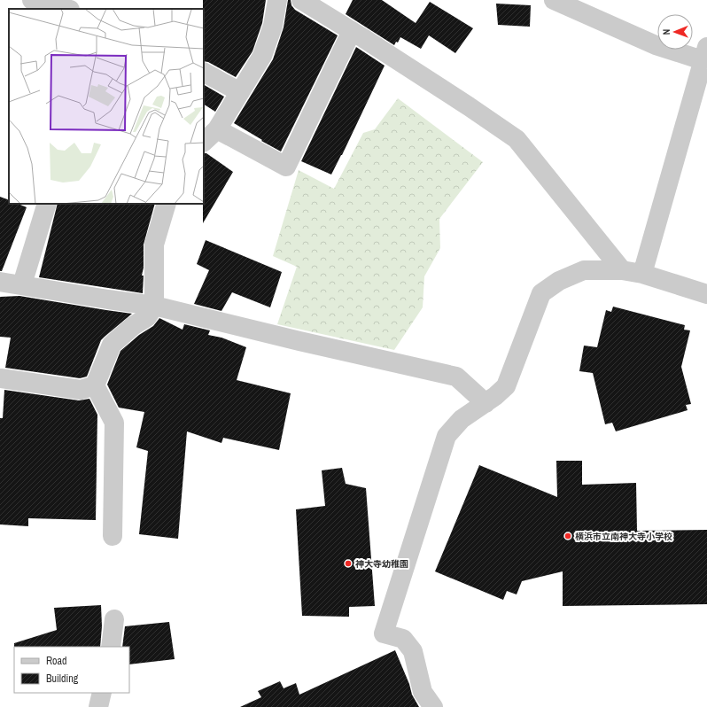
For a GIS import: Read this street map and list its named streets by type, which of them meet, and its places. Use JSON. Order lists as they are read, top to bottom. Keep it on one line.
{"places":["横浜市立南神大寺小学校","神大寺幼稚園"],"legend":["Road","Building"],"north":"left"}
